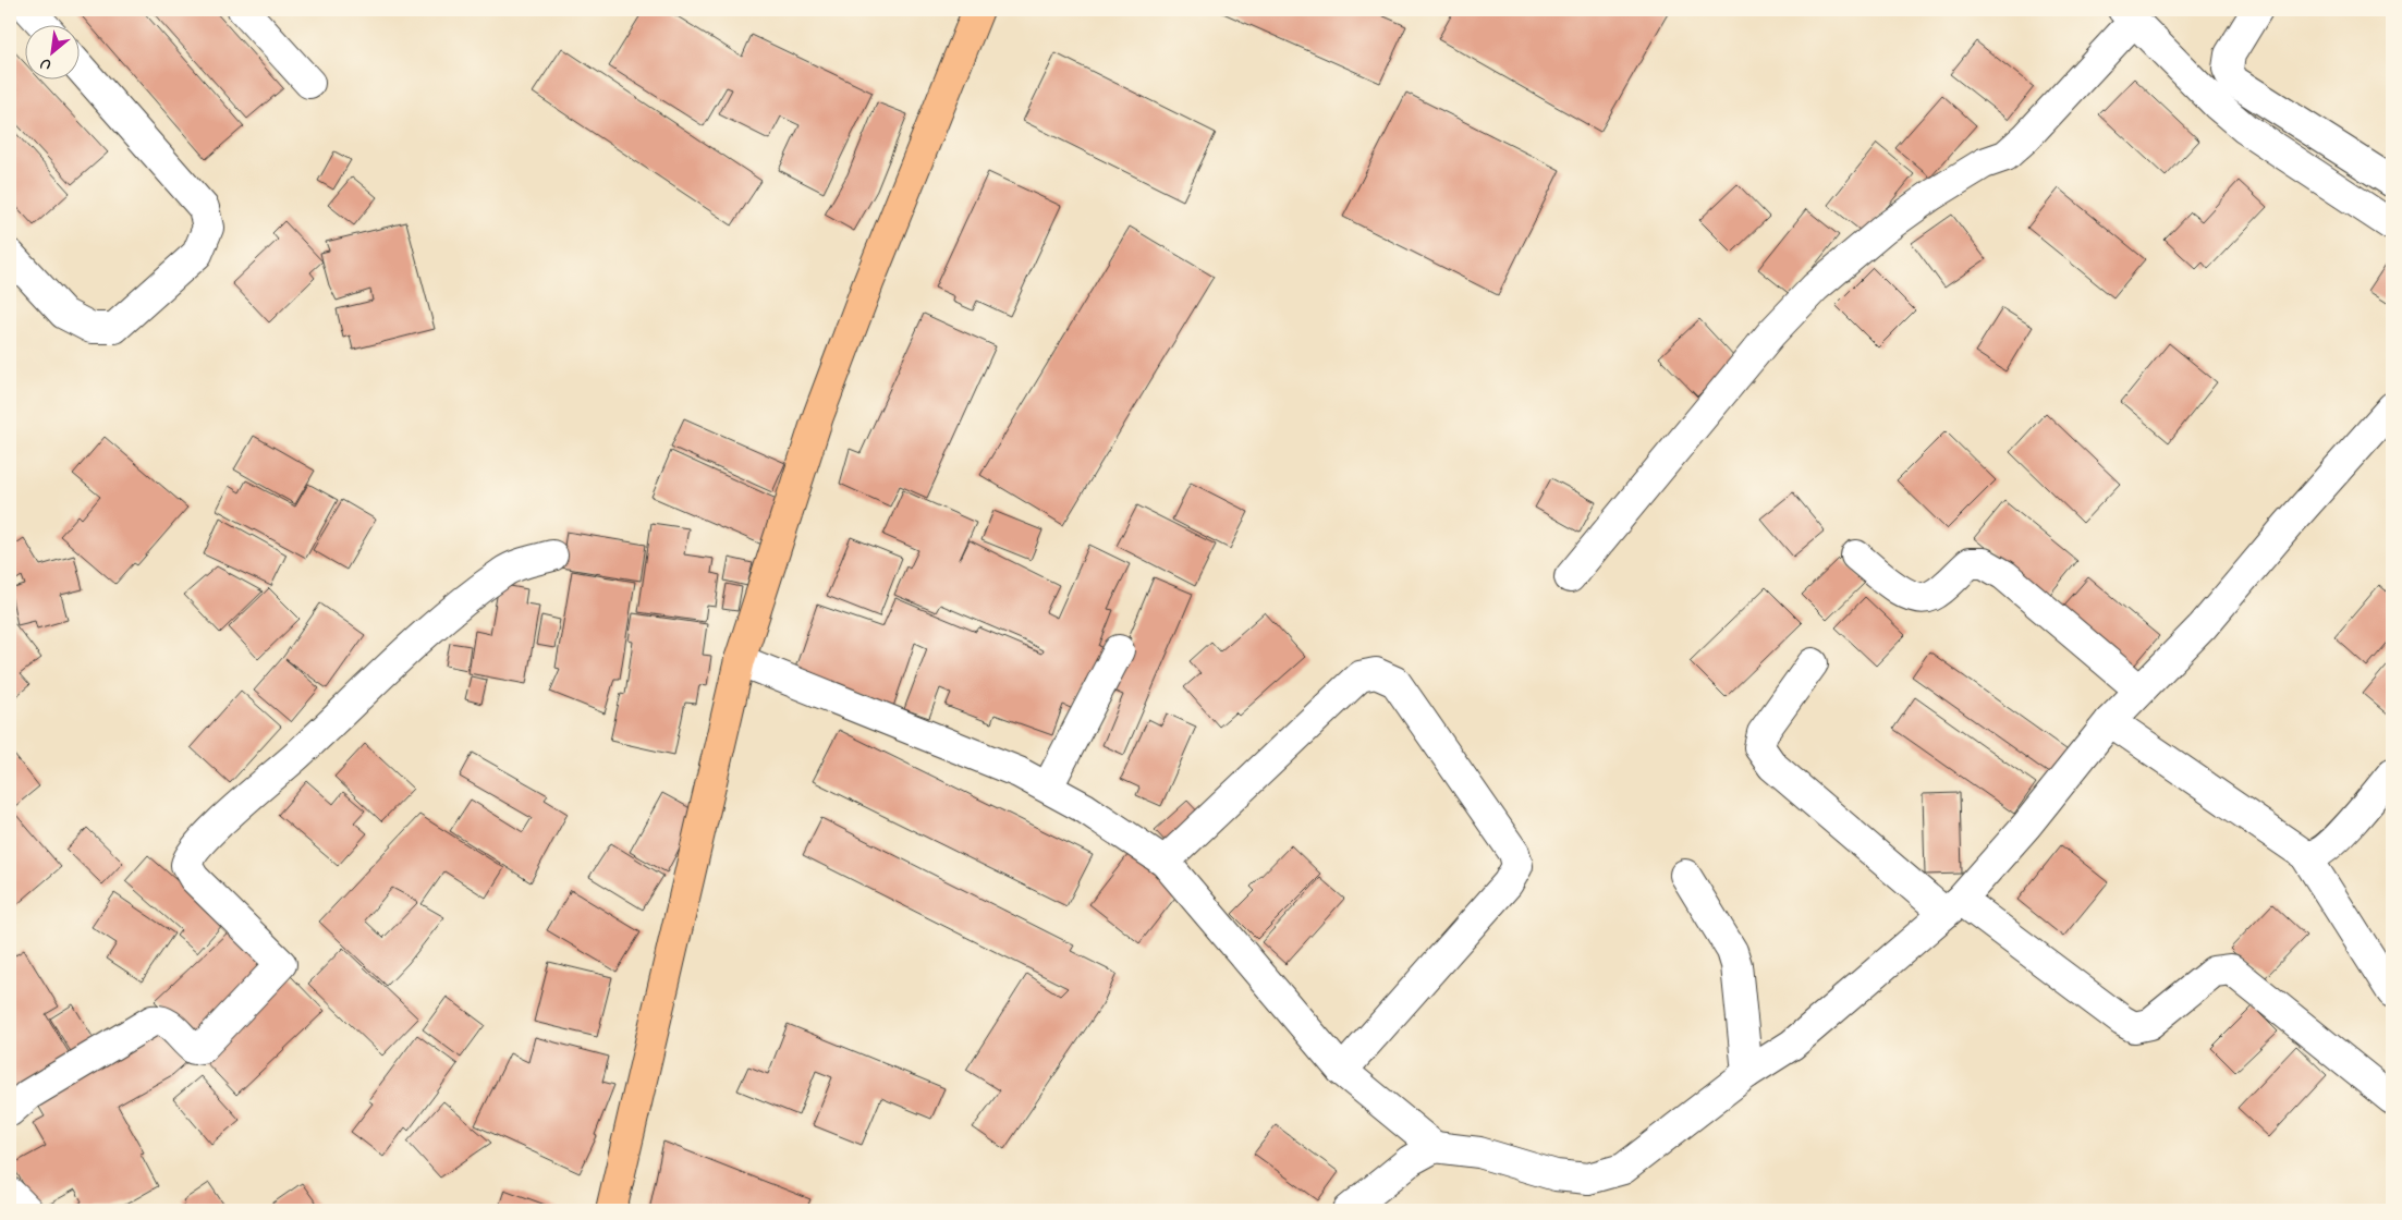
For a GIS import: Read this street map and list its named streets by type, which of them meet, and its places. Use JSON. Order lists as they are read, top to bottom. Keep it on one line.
{"north":"bottom left"}
